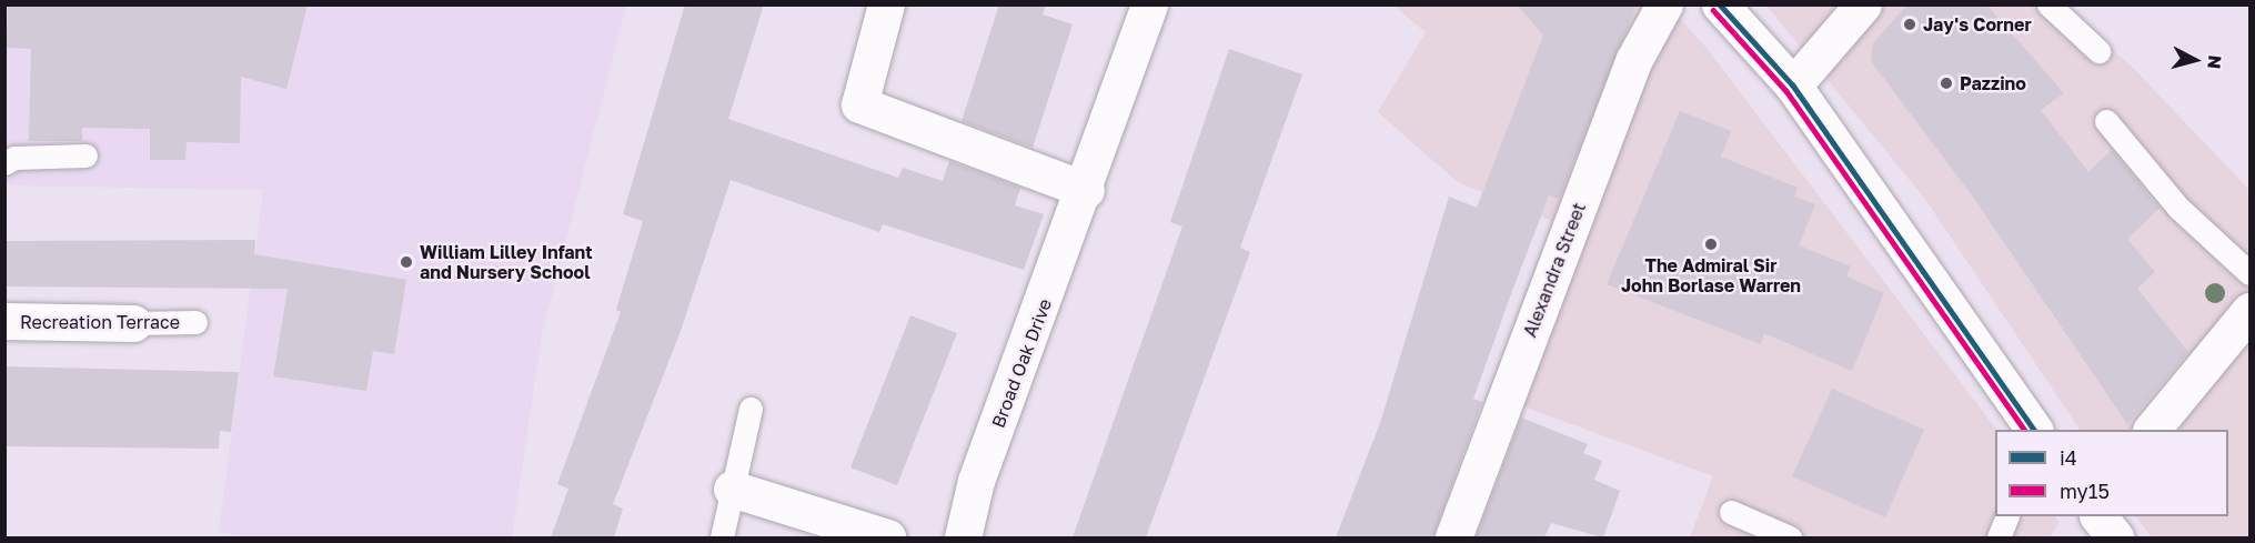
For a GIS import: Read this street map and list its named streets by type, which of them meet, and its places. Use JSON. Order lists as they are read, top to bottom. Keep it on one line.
{"streets":{"street":["Alexandra Street","Recreation Terrace","Broad Oak Drive"]},"places":["Jay's Corner","Pazzino","The Admiral Sir John Borlase Warren","William Lilley Infant and Nursery School"],"lines":["transit line i4","transit line my15"],"legend":["i4","my15"],"north":"right"}
